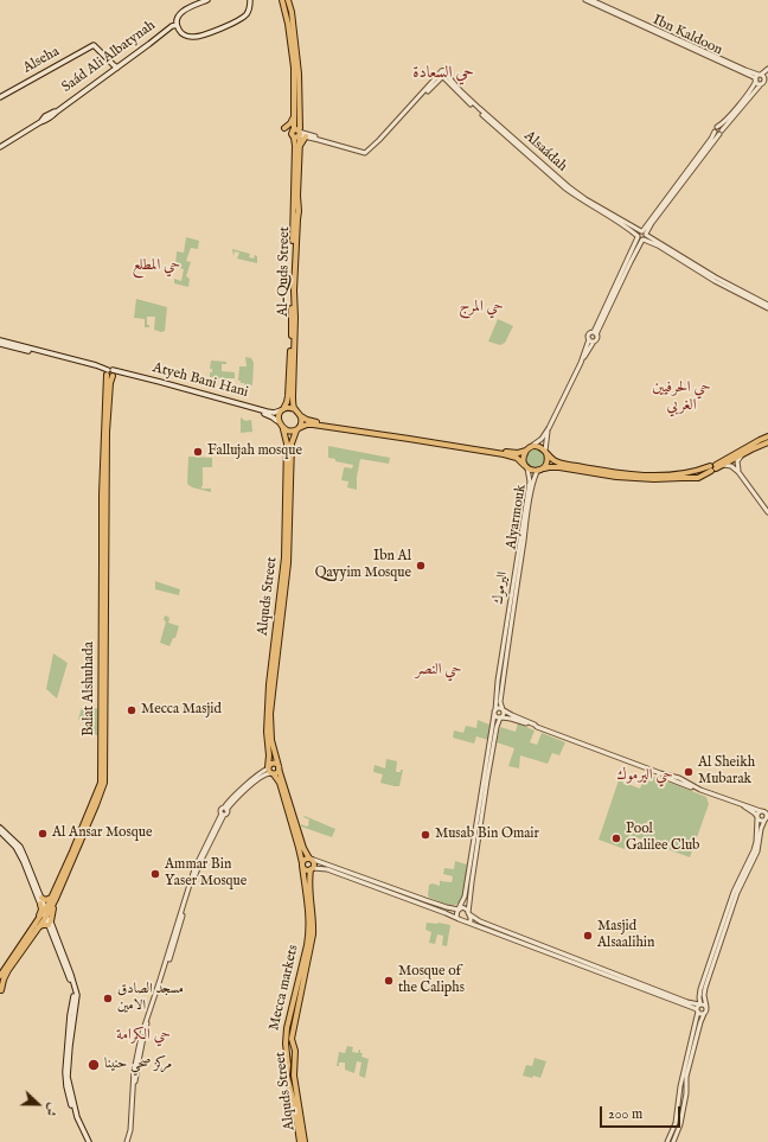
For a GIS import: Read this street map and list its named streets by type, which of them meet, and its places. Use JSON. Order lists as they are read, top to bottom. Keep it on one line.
{"streets":{"main road":["Saád Ali Albatynah","Alseha","Al-Quds Street","Atyeh Bani Hani","Alquds Street","Balat Alshuhada","Mecca markets"],"street":["Ibn Kaldoon","Alsaádah","Alyarmouk","اليرموك"]},"crossings":[["Saád Ali Albatynah","Alseha"],["Al-Quds Street","Atyeh Bani Hani"],["Al-Quds Street","Alquds Street"],["Atyeh Bani Hani","Alquds Street"],["Atyeh Bani Hani","Balat Alshuhada"],["Alyarmouk","اليرموك"],["Alquds Street","Mecca markets"]],"districts":["حي السعادة","حي المطلع","حي المرج","حي الحرفيين الغربي","حي النصر","حي اليرموك","حي الكرامة"],"places":["Fallujah mosque","Ibn Al Qayyim Mosque","Mecca Masjid","Al Sheikh Mubarak","Al Ansar Mosque","Musab Bin Omair","Pool Galilee Club","Ammar Bin Yaser Mosque","Masjid Alsaalihin","Mosque of the Caliphs","مسجد الصادق الامين","مركز صحي حنينا"],"scale_bar":"200 m","north":"right"}
